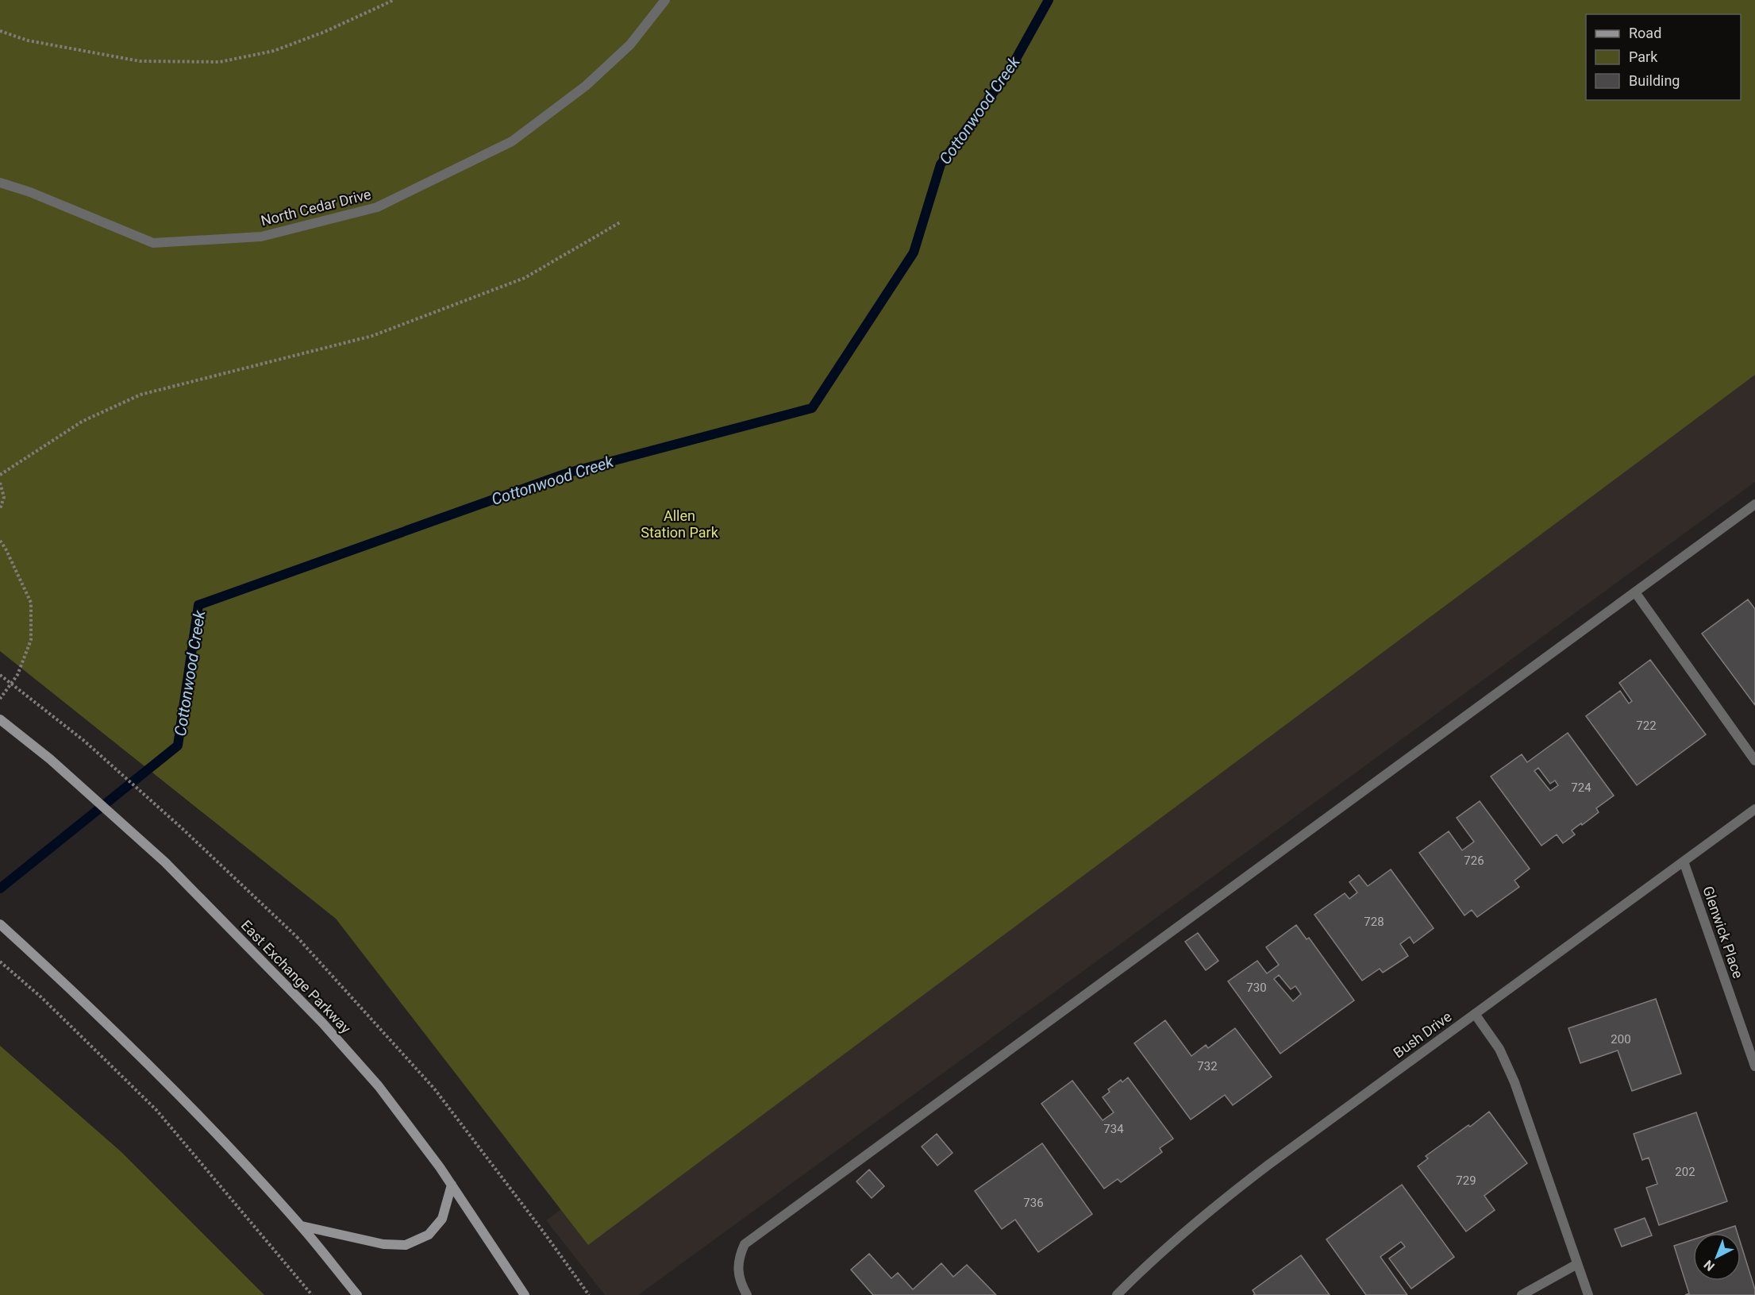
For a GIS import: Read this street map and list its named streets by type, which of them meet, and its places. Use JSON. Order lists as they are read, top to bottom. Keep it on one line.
{"streets":{"main road":["East Exchange Parkway"],"street":["North Cedar Drive","Glenwick Place","Bush Drive"]},"crossings":[["Glenwick Place","Bush Drive"]],"water":["Cottonwood Creek"],"parks":["Allen Station Park"],"house_numbers":["722","724","726","728","730","200","732","734","202","729","736"],"legend":["Road","Park","Building"],"north":"bottom left"}
